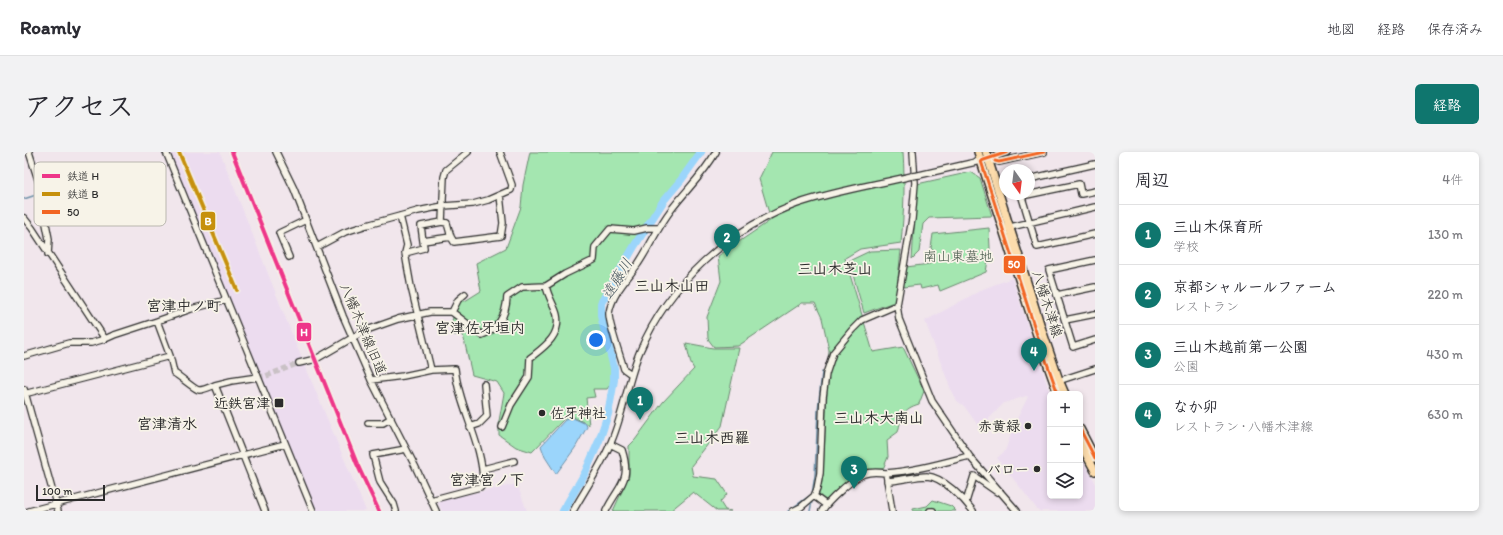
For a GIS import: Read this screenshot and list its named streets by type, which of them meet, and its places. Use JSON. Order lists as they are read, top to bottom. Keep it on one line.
{"streets":{"main road":["八幡木津線"],"street":["八幡木津線旧道"]},"districts":["三山木芝山","三山木山田","宮津中ノ町","宮津佐牙垣内","三山木大南山","宮津清水","三山木西羅","宮津宮ノ下"],"water":["遠藤川"],"parks":["南山東墓地"],"places":{"transit":["近鉄宮津"],"other":["佐牙神社","赤黄緑","バロー"]},"lines":["rail line H","rail line B","transit line 50"],"legend":["鉄道 H","鉄道 B","50"],"scale_bar":"100 m","north":"bottom","page":{"header":"Roamly","nav":["地図","経路","保存済み"],"title":"アクセス","buttons":"経路","heading":["周辺","4件"],"list":[{"mark":"1","name":"三山木保育所","note":"学校","value":"130 m"},{"mark":"2","name":"京都シャルールファーム","note":"レストラン","value":"220 m"},{"mark":"3","name":"三山木越前第一公園","note":"公園","value":"430 m"},{"mark":"4","name":"なか卯","note":"レストラン · 八幡木津線","value":"630 m"}],"pins":["2","4","1","3"],"map_buttons":["+","−"],"scale":"100 m"}}
